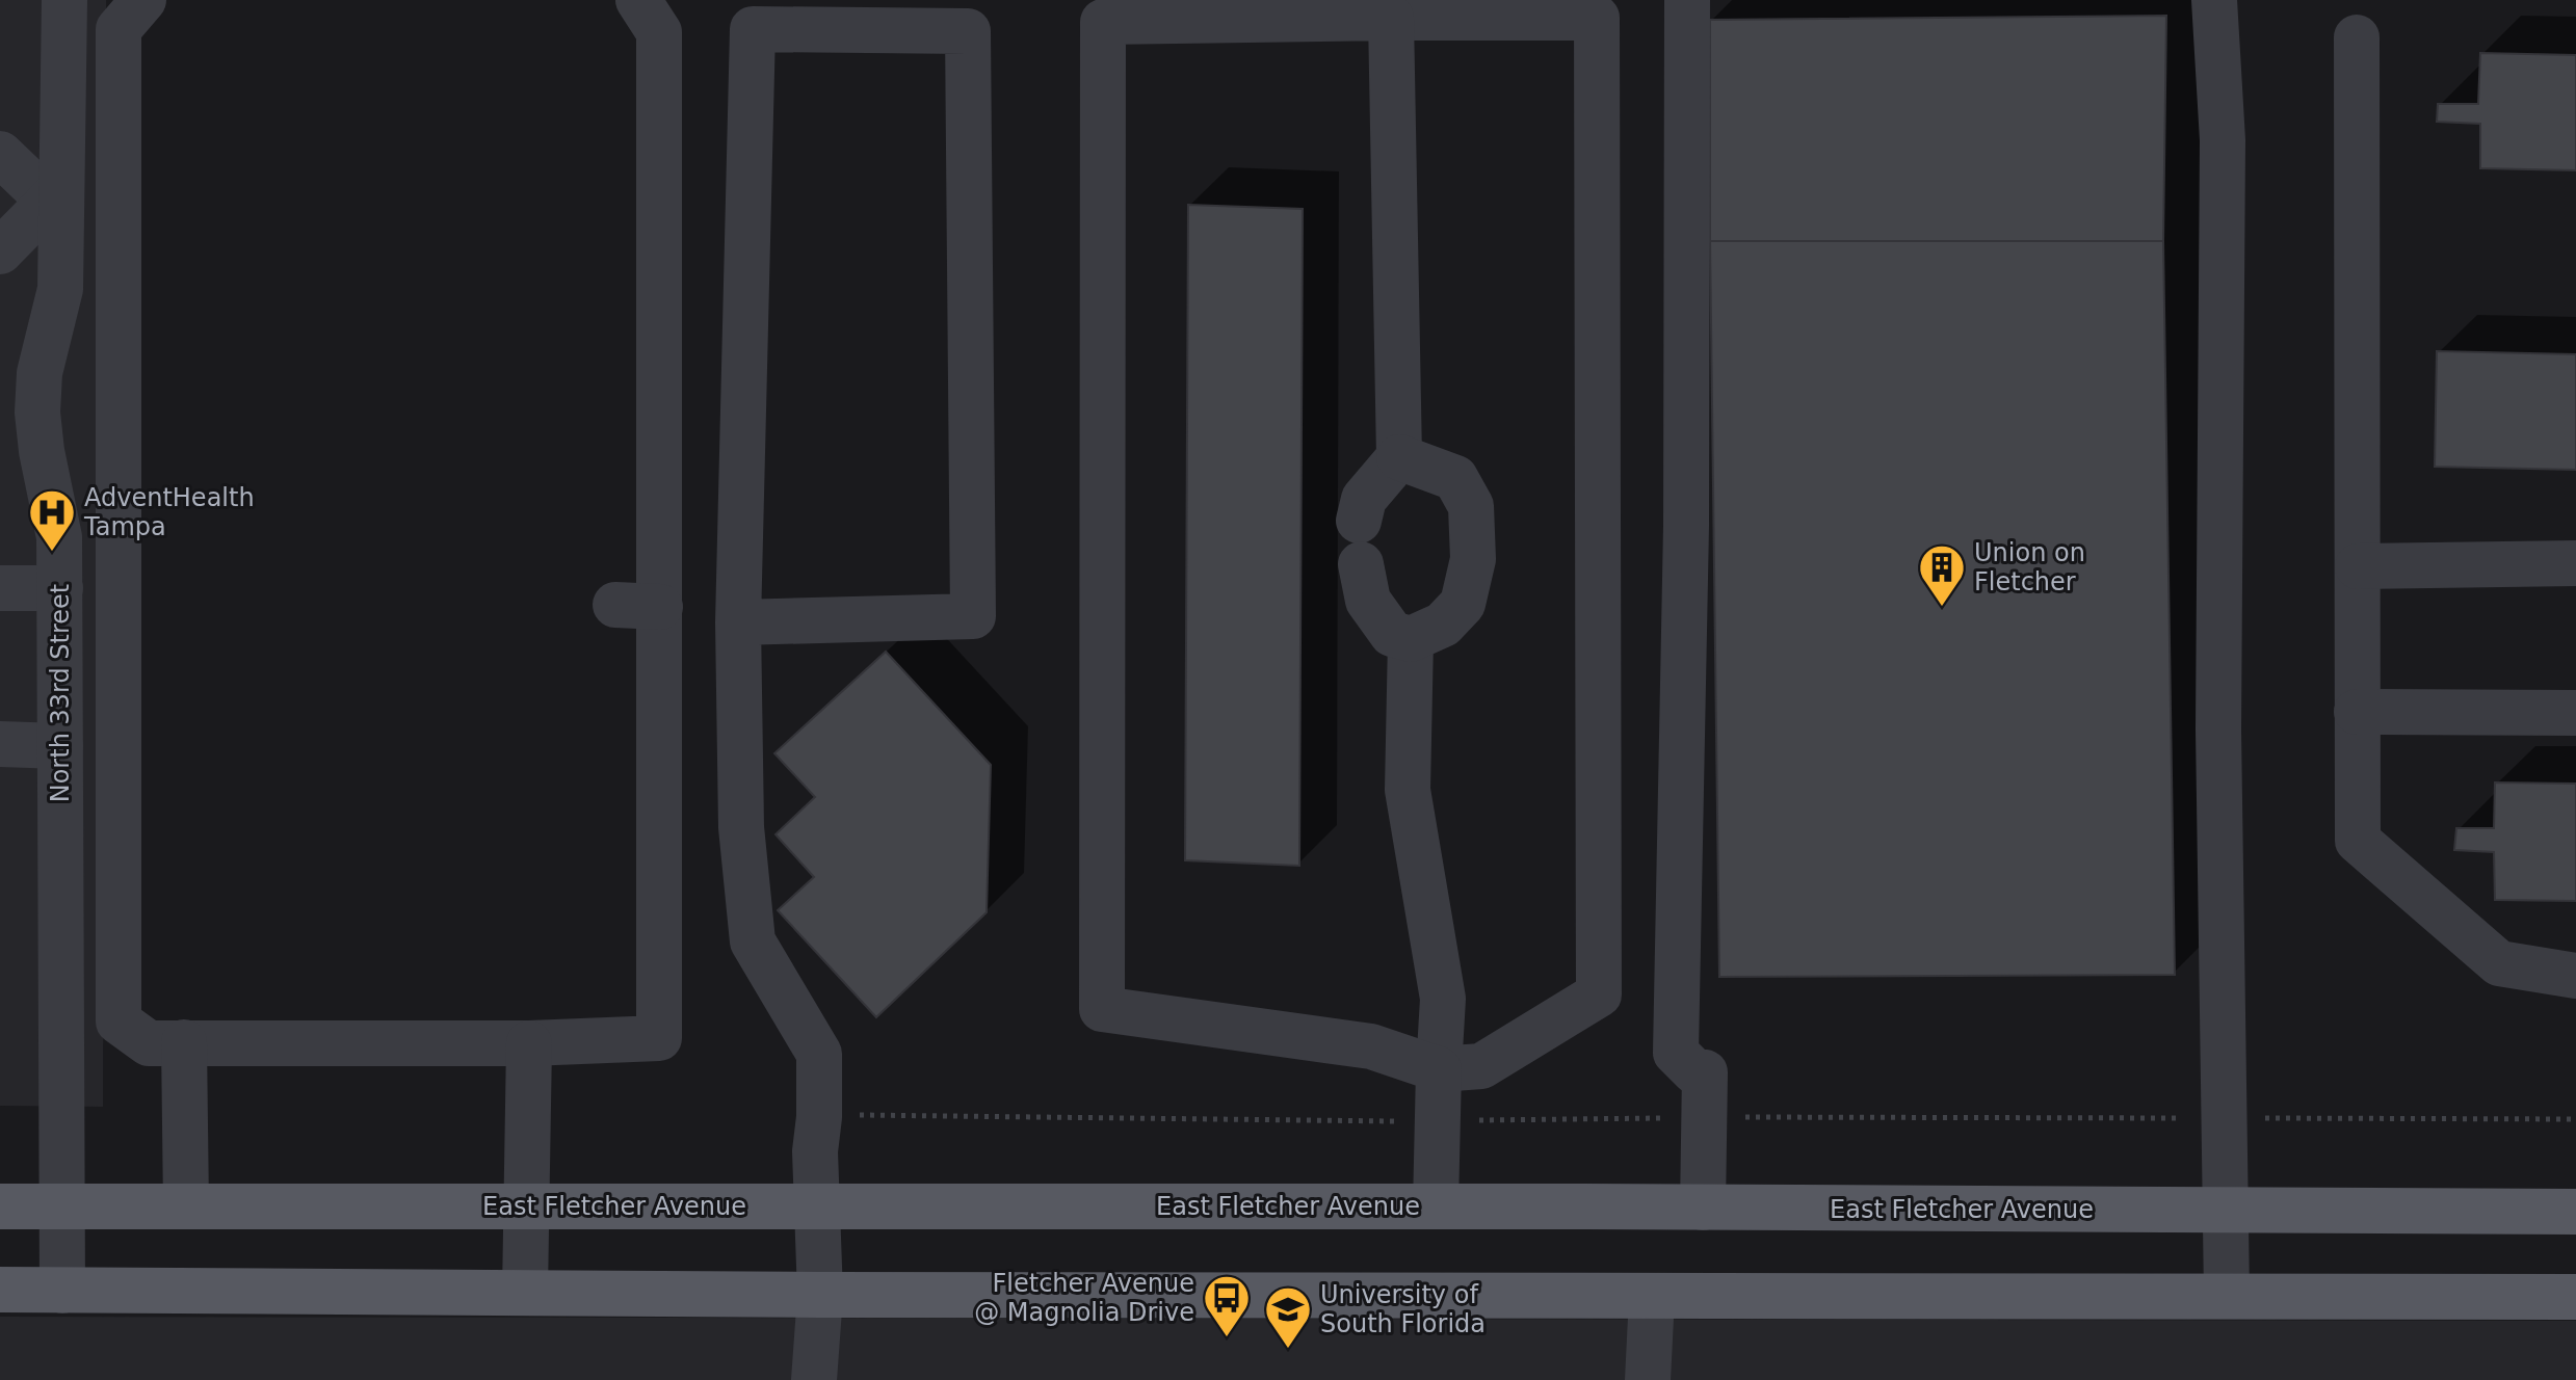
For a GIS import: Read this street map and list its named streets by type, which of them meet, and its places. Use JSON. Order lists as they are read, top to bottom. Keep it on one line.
{"streets":{"main road":["East Fletcher Avenue"],"street":["North 33rd Street"]},"crossings":[["North 33rd Street","East Fletcher Avenue"]],"places":{"hospital":["AdventHealth Tampa"],"building":["Union on Fletcher"],"bus stop":["Fletcher Avenue @ Magnolia Drive"],"school or university":["University of South Florida"]}}
